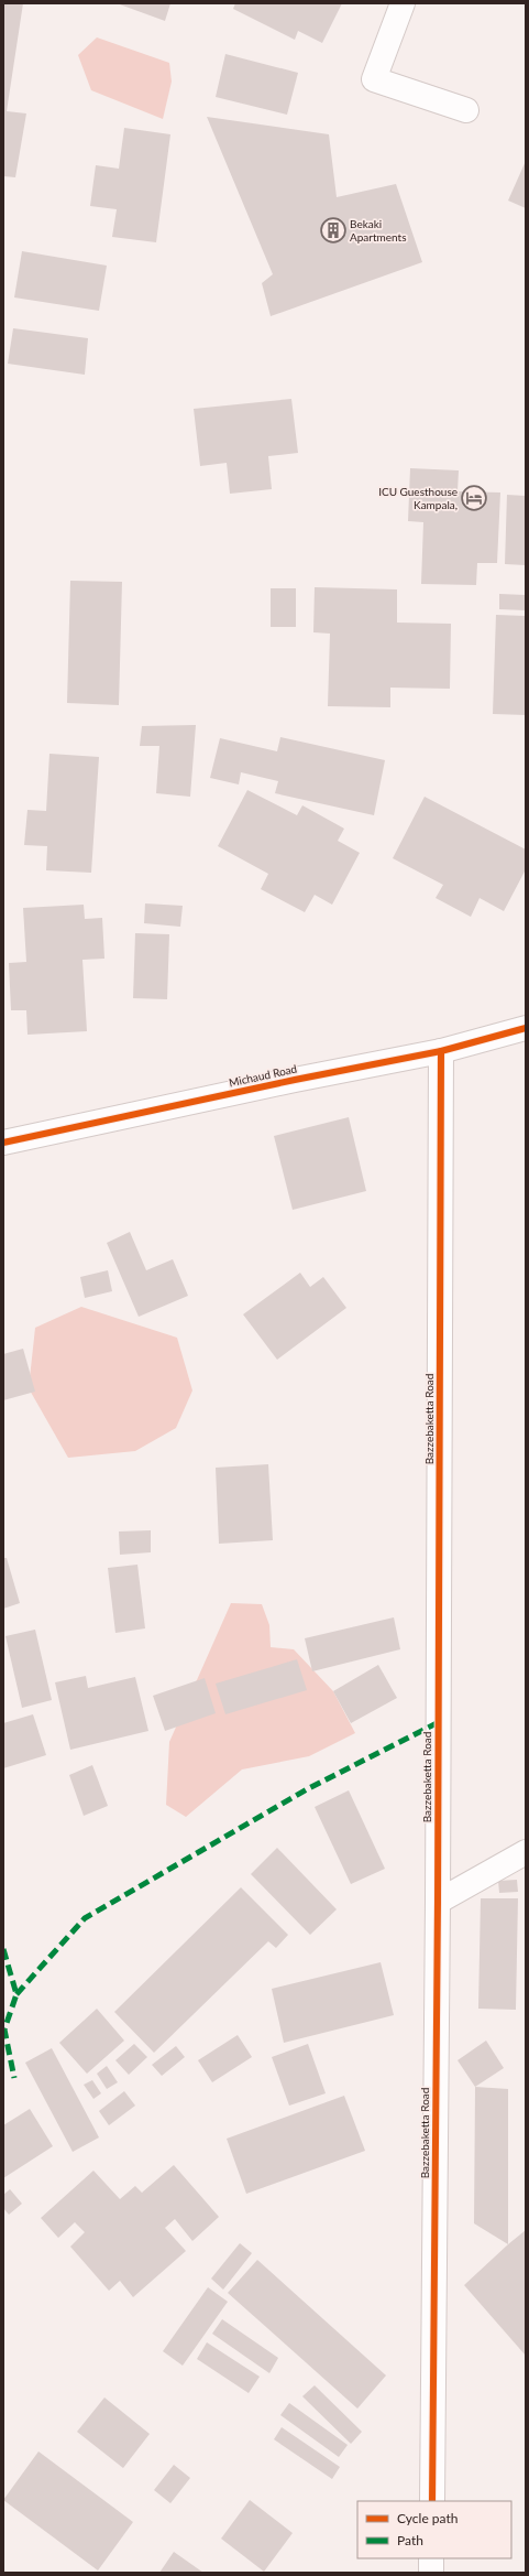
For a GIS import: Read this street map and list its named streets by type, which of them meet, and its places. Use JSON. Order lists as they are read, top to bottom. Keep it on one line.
{"streets":{"street":["Michaud Road","Bazzebaketta Road"]},"crossings":[["Michaud Road","Bazzebaketta Road"]],"places":{"building":["Bekaki Apartments"],"hotel":["ICU Guesthouse Kampala,"]},"legend":["Cycle path","Path"]}
